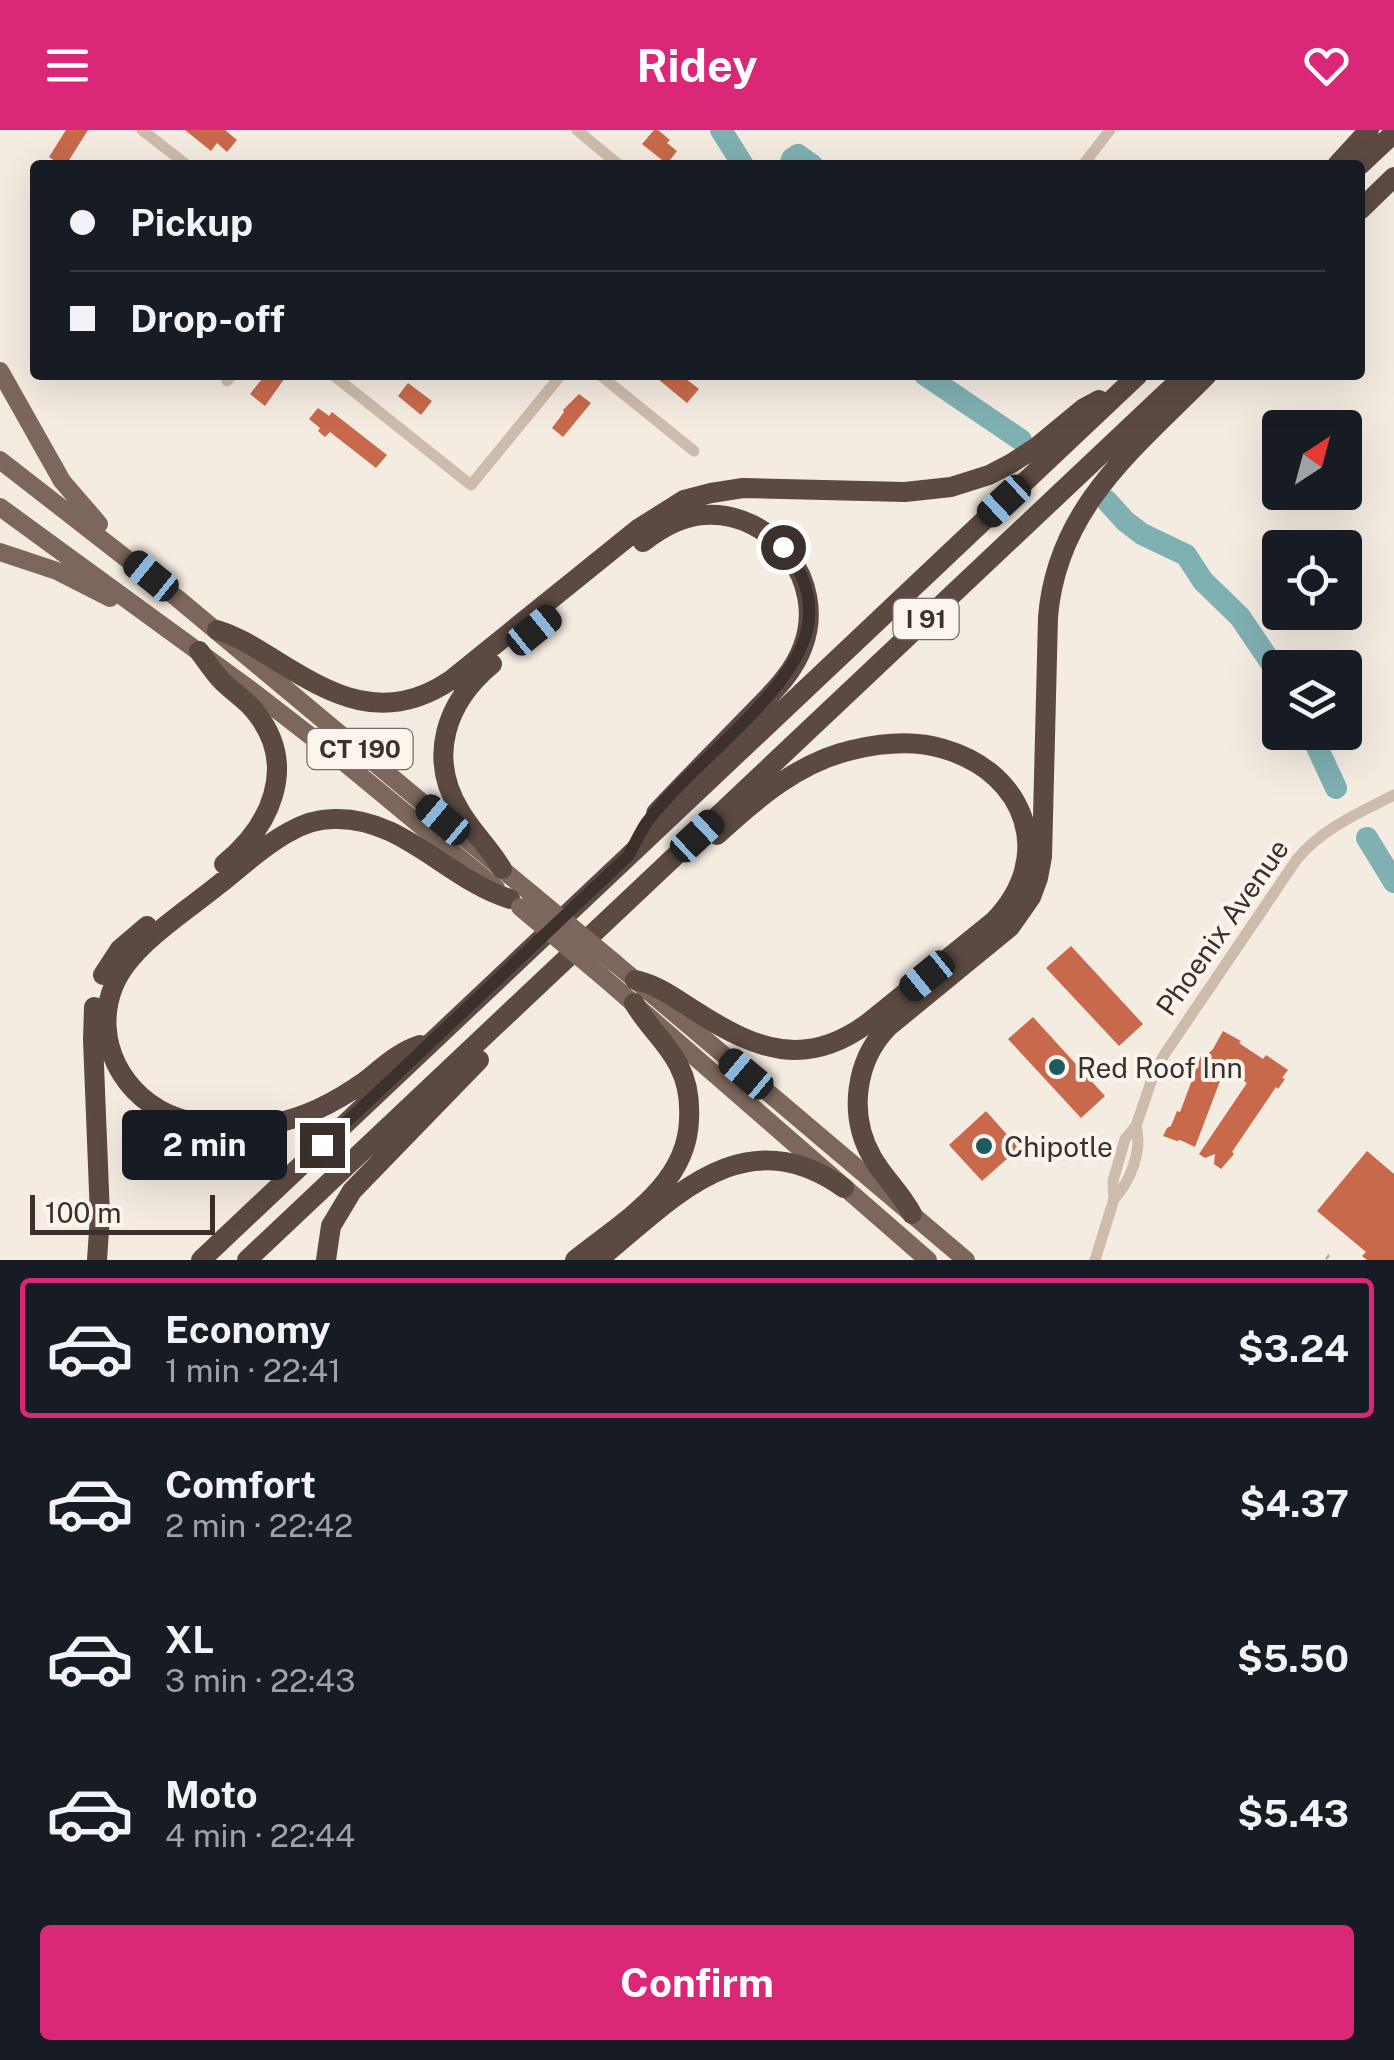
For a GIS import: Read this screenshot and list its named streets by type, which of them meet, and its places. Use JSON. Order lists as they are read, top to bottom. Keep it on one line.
{"streets":{"highway":["I 91"],"main road":["CT 190"],"street":["Phoenix Avenue"]},"places":["Red Roof Inn","Chipotle"],"scale_bar":"100 m","north":"top right","page":{"header":"Ridey","banner":["Pickup","Drop-off"],"bubble":"2 min","scale":"100 m","list":[{"name":"Economy","note":"1 min · 22:41","value":"$3.24"},{"name":"Comfort","note":"2 min · 22:42","value":"$4.37"},{"name":"XL","note":"3 min · 22:43","value":"$5.50"},{"name":"Moto","note":"4 min · 22:44","value":"$5.43"}],"buttons":"Confirm"}}
